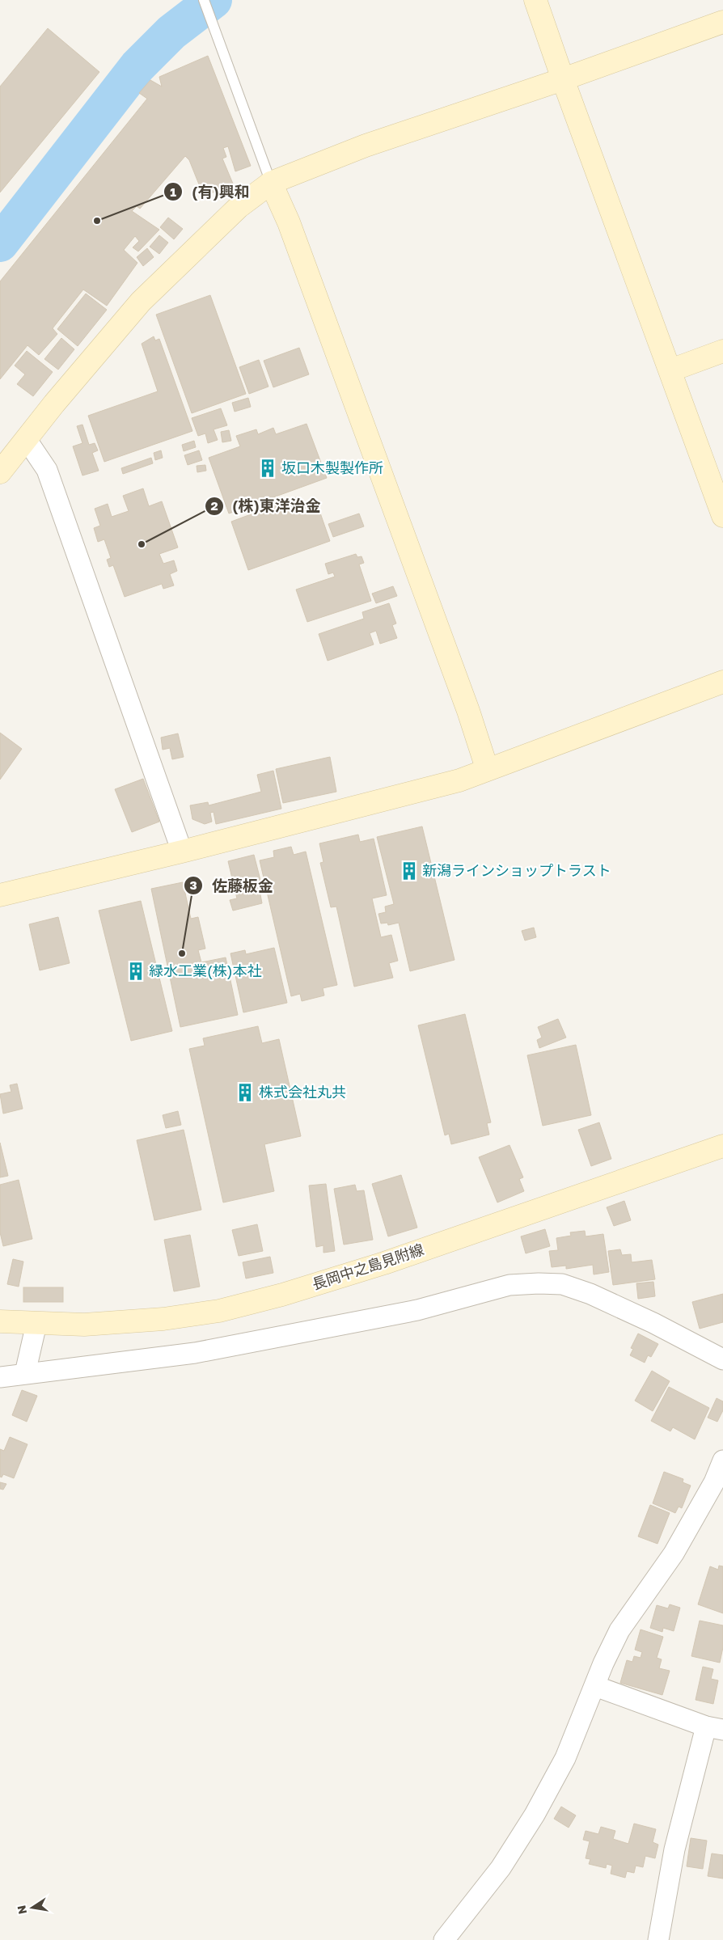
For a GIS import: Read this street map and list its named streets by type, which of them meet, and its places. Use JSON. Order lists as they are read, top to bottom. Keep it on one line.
{"streets":{"street":["長岡中之島見附線"]},"places":{"other":["(有)興和","(株)東洋治金","佐藤板金"],"building":["坂口木製製作所","新潟ラインショップトラスト","緑水工業(株)本社","株式会社丸共"]},"north":"left"}
